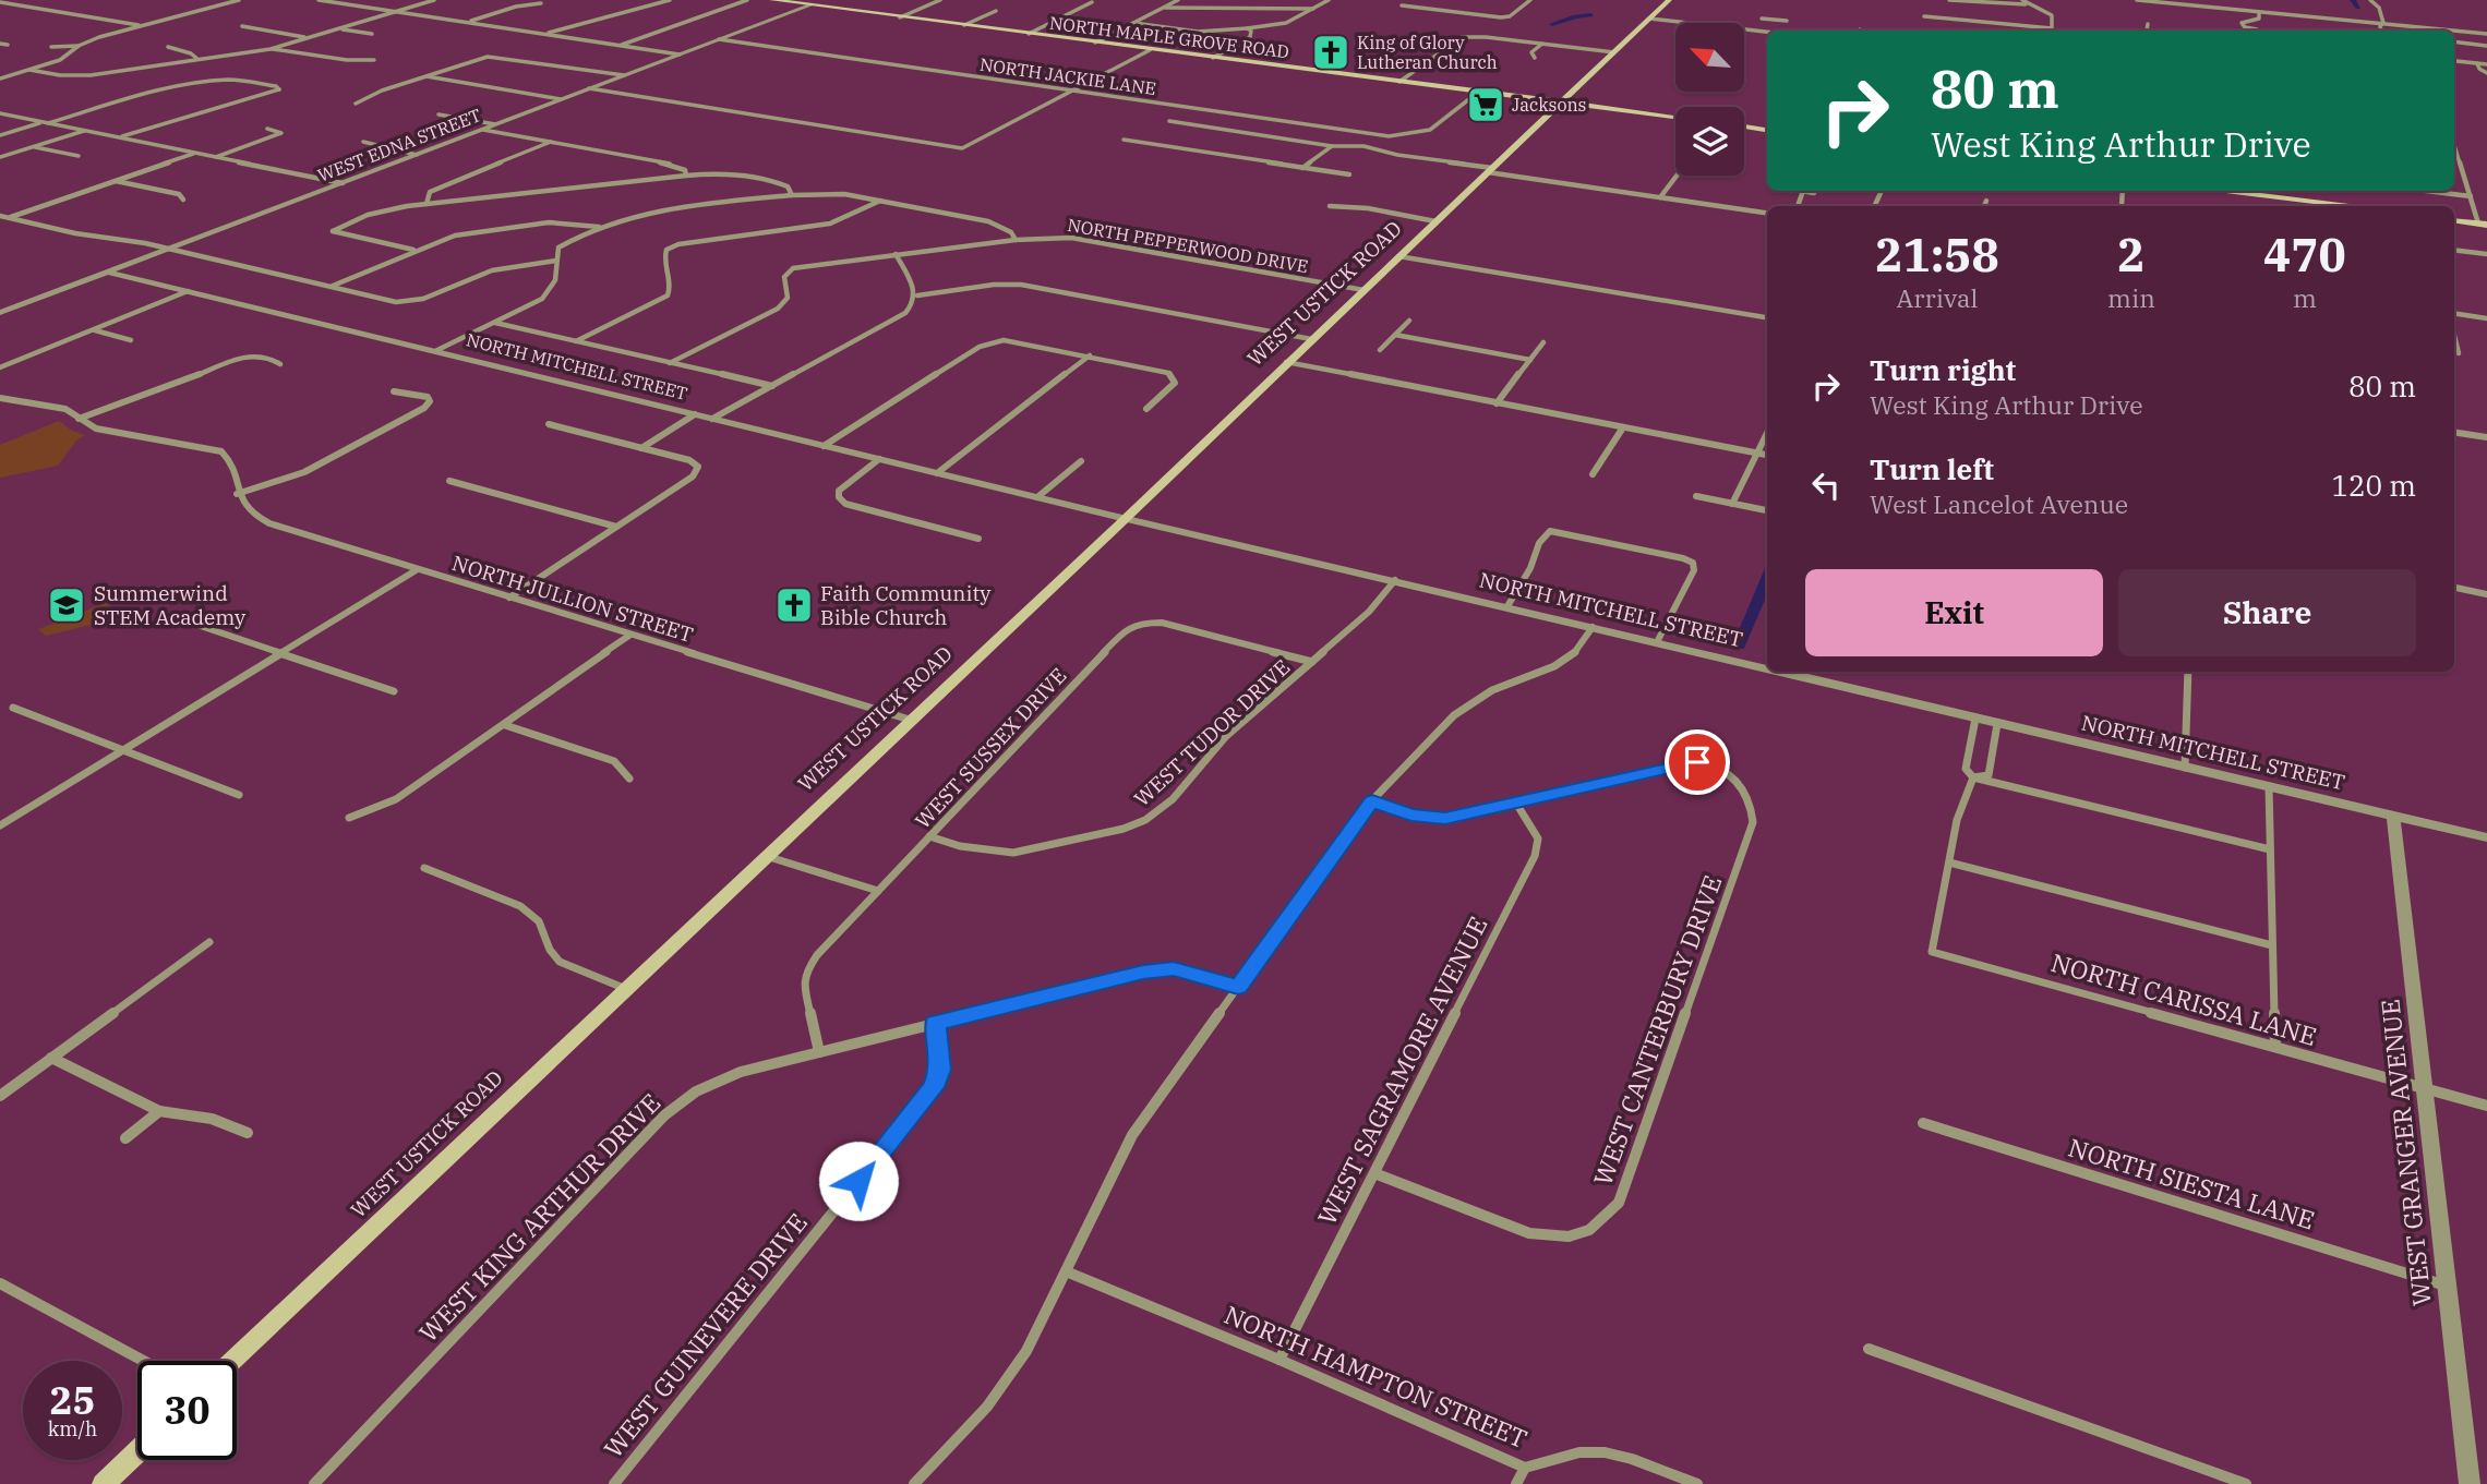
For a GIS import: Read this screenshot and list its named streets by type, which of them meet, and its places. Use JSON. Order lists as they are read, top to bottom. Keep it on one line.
{"streets":{"main road":["NORTH MAPLE GROVE ROAD","WEST USTICK ROAD"],"street":["NORTH JACKIE LANE","WEST EDNA STREET","NORTH PEPPERWOOD DRIVE","NORTH MITCHELL STREET","NORTH JULLION STREET","WEST TUDOR DRIVE","WEST SUSSEX DRIVE","NORTH CARISSA LANE","WEST CANTERBURY DRIVE","WEST SAGRAMORE AVENUE","WEST GRANGER AVENUE","NORTH SIESTA LANE","WEST KING ARTHUR DRIVE","WEST GUINEVERE DRIVE","NORTH HAMPTON STREET"]},"crossings":[["NORTH MAPLE GROVE ROAD","NORTH JACKIE LANE"],["NORTH MAPLE GROVE ROAD","WEST EDNA STREET"],["NORTH MAPLE GROVE ROAD","WEST USTICK ROAD"],["NORTH JACKIE LANE","WEST EDNA STREET"],["WEST EDNA STREET","NORTH MITCHELL STREET"],["NORTH PEPPERWOOD DRIVE","WEST USTICK ROAD"],["WEST USTICK ROAD","NORTH MITCHELL STREET"],["WEST USTICK ROAD","NORTH JULLION STREET"],["NORTH MITCHELL STREET","WEST TUDOR DRIVE"],["NORTH MITCHELL STREET","WEST GRANGER AVENUE"],["WEST TUDOR DRIVE","WEST SUSSEX DRIVE"],["WEST SUSSEX DRIVE","WEST KING ARTHUR DRIVE"],["NORTH CARISSA LANE","WEST GRANGER AVENUE"],["WEST CANTERBURY DRIVE","WEST SAGRAMORE AVENUE"],["WEST SAGRAMORE AVENUE","NORTH HAMPTON STREET"],["WEST GRANGER AVENUE","NORTH SIESTA LANE"],["WEST KING ARTHUR DRIVE","WEST GUINEVERE DRIVE"]],"places":{"church":["King of Glory Lutheran Church","Faith Community Bible Church"],"supermarket":["Jacksons"],"school or university":["Summerwind STEM Academy"]},"north":"top left","page":{"turn":["80 m","West King Arthur Drive"],"eta":["21:58","Arrival","2","min","470","m"],"list":[{"name":"Turn right","note":"West King Arthur Drive","value":"80 m"},{"name":"Turn left","note":"West Lancelot Avenue","value":"120 m"}],"buttons":["Exit","Share"],"speed":"25 km/h","limit":"30"}}
